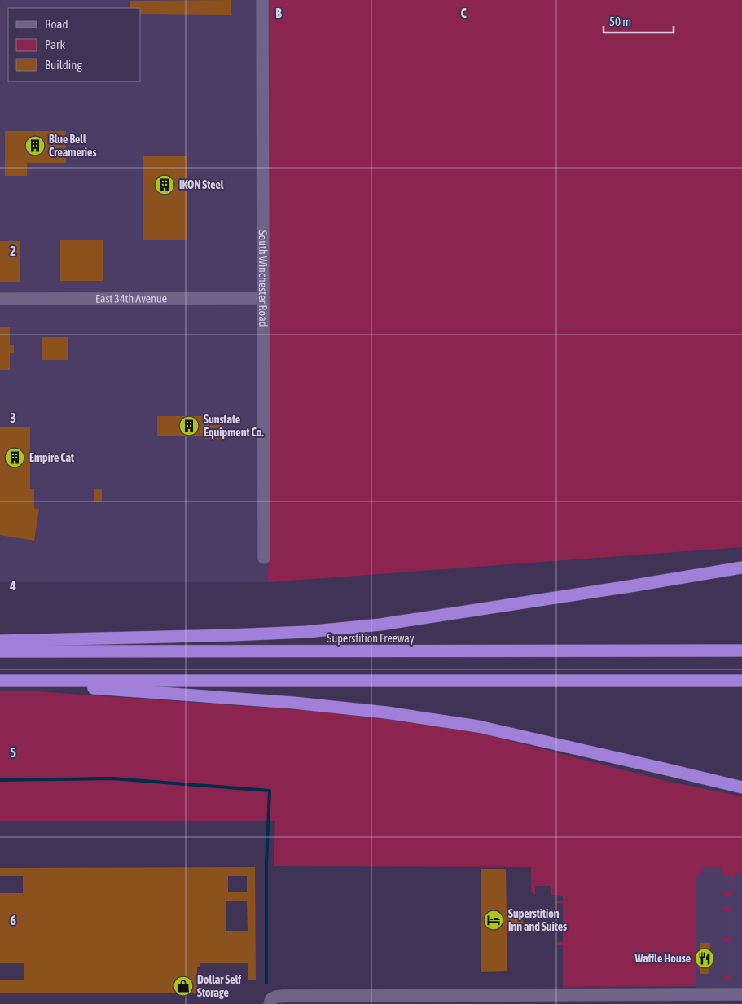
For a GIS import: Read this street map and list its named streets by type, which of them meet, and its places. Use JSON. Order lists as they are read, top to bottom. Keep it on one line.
{"streets":{"highway":["Superstition Freeway"],"street":["South Winchester Road","East 34th Avenue"]},"crossings":[["South Winchester Road","East 34th Avenue"]],"places":{"building":["Blue Bell Creameries","IKON Steel","Sunstate Equipment Co.","Empire Cat"],"hotel":["Superstition Inn and Suites"],"restaurant":["Waffle House"],"shop":["Dollar Self Storage"]},"legend":["Road","Park","Building"],"scale_bar":"50 m","grid":{"columns":["B","C"],"rows":["2","3","4","5","6"]}}
